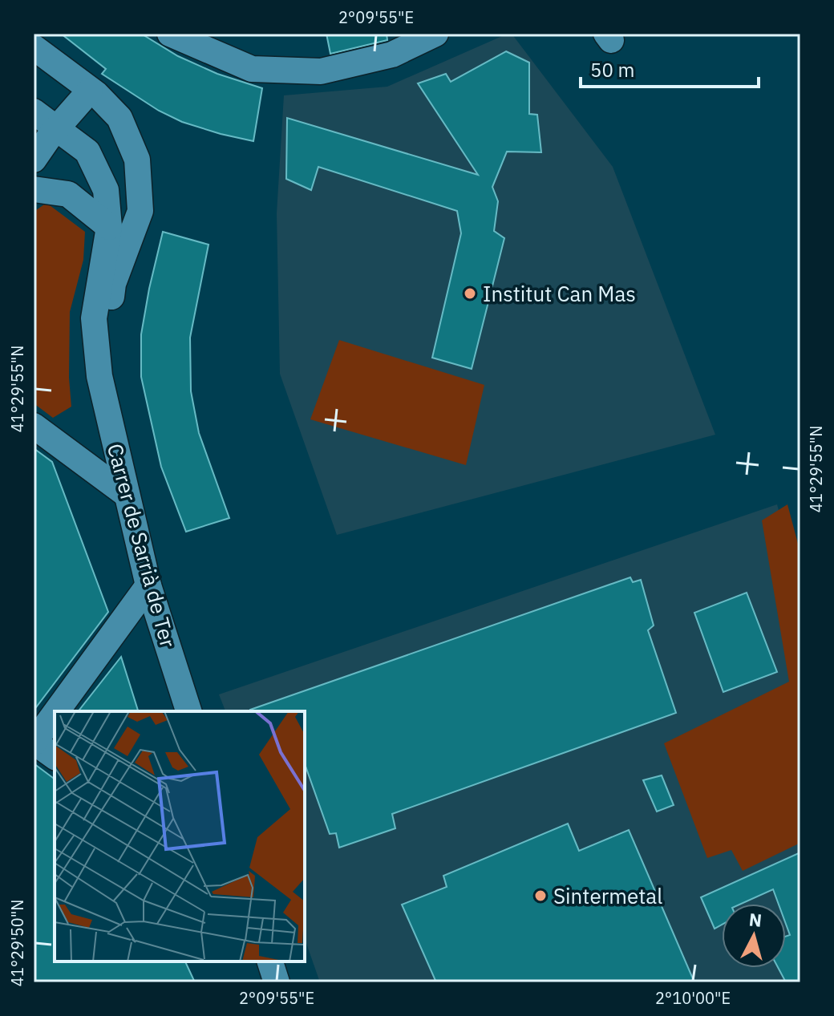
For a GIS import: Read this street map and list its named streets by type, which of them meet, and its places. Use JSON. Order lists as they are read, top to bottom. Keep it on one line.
{"streets":{"street":["Carrer de Sarrià de Ter"]},"places":["Institut Can Mas","Sintermetal"],"scale_bar":"50 m","north":"top","coordinates":["2°09'55\"E","41°29'55\"N","41°29'50\"N","2°10'00\"E"]}
